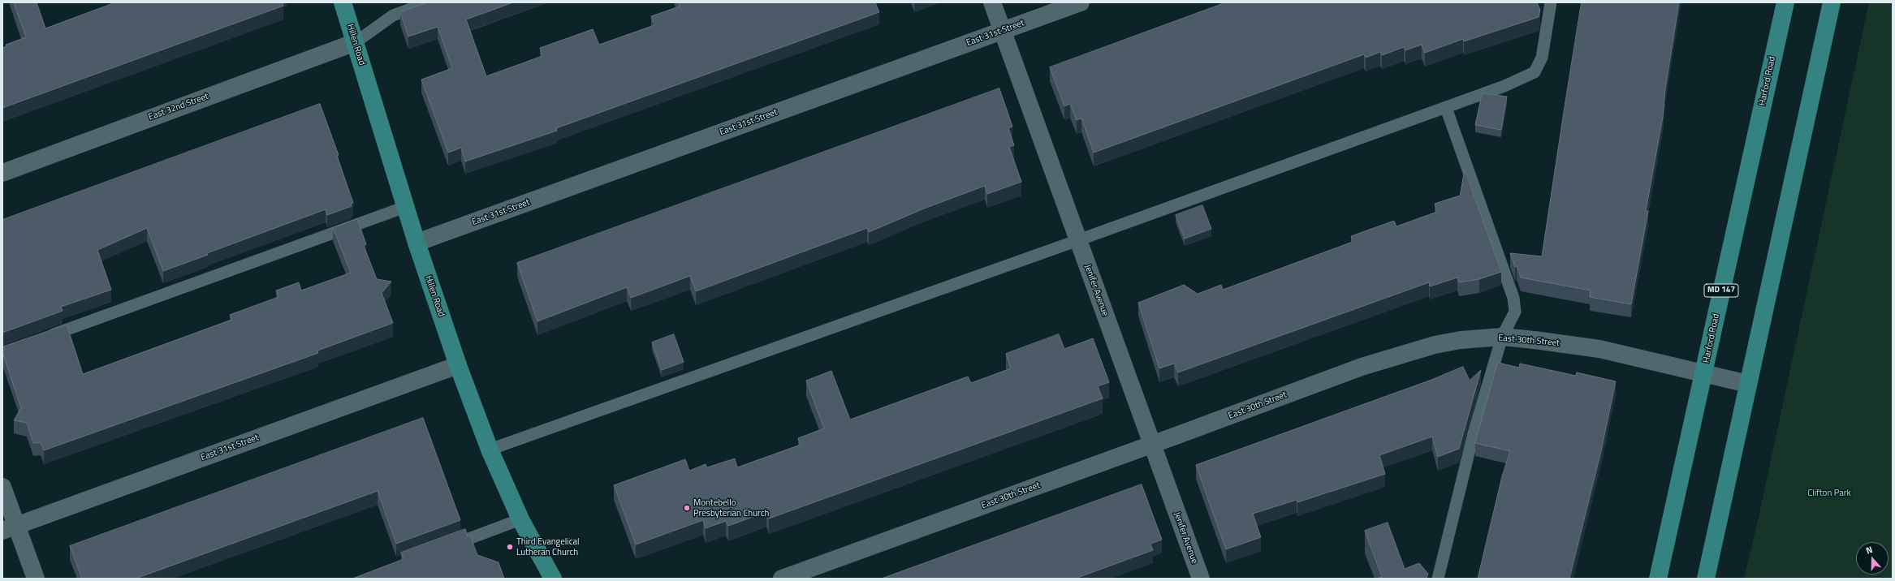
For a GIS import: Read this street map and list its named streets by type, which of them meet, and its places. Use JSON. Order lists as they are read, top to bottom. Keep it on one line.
{"streets":{"main road":["Hillen Road","Harford Road","MD 147"],"street":["East 31st Street","East 32nd Street","Jenifer Avenue","East 30th Street"]},"crossings":[["East 31st Street","Hillen Road"],["East 31st Street","Jenifer Avenue"],["Hillen Road","East 32nd Street"],["Harford Road","East 30th Street"],["Jenifer Avenue","East 30th Street"]],"parks":["Clifton Park"],"places":["Montebello Presbyterian Church","Third Evangelical Lutheran Church"],"north":"top"}
